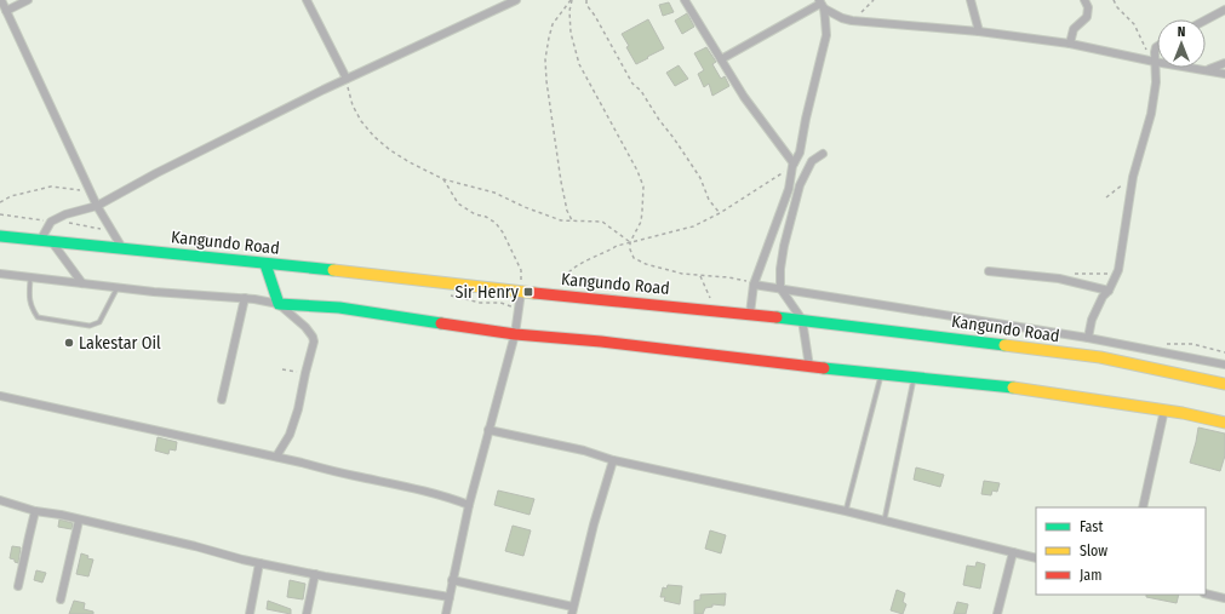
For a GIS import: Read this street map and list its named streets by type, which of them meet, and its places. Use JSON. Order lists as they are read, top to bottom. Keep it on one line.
{"streets":{"main road":["Kangundo Road"]},"places":{"transit":["Sir Henry"],"other":["Lakestar Oil"]},"legend":["Fast","Slow","Jam"],"north":"top"}
